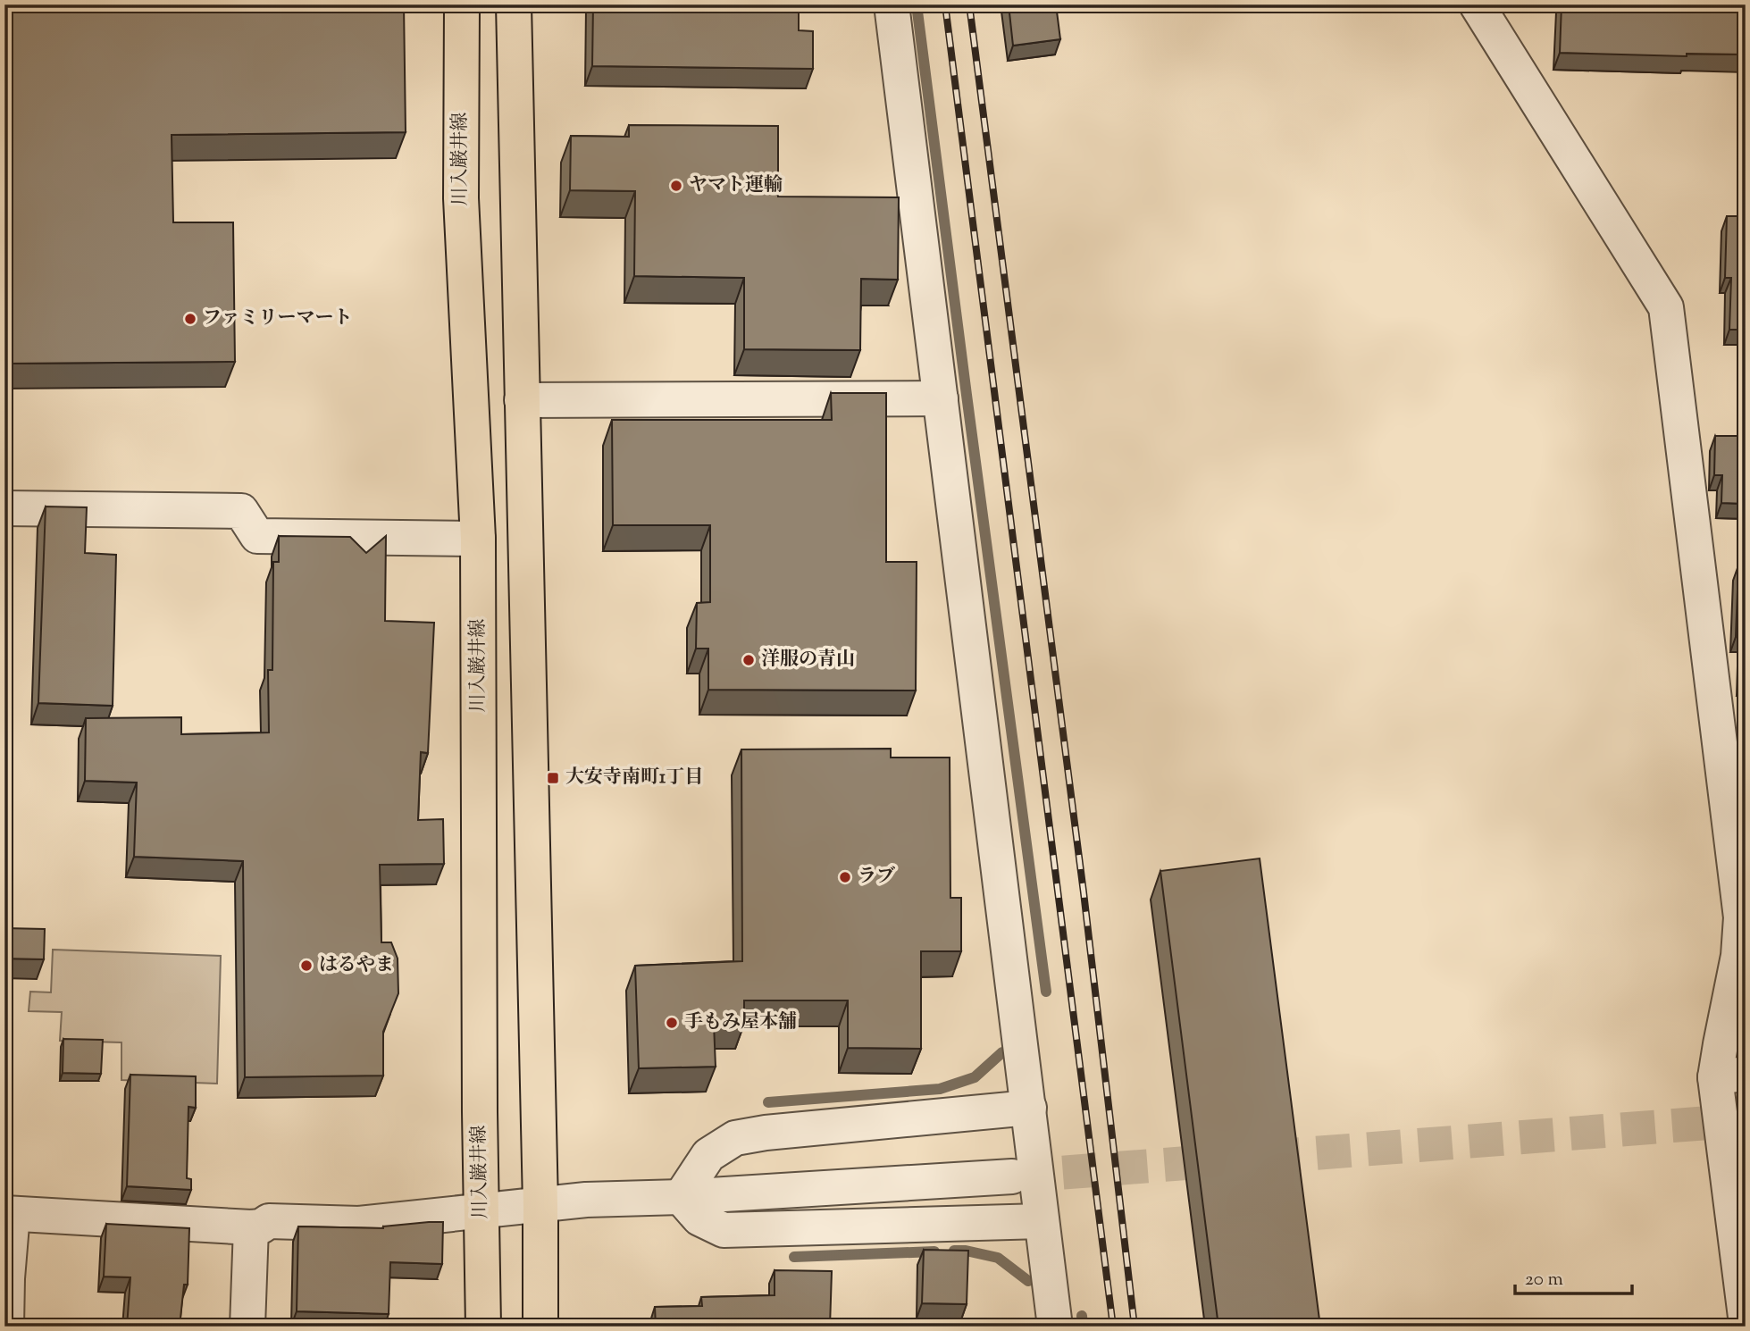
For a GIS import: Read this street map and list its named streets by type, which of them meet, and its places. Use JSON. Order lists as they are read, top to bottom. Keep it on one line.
{"streets":{"main road":["川入巌井線"]},"places":{"other":["ヤマト運輸","ファミリーマート","洋服の青山","ラブ","はるやま","手もみ屋本舗"],"transit":["大安寺南町1丁目"]},"scale_bar":"20 m"}
